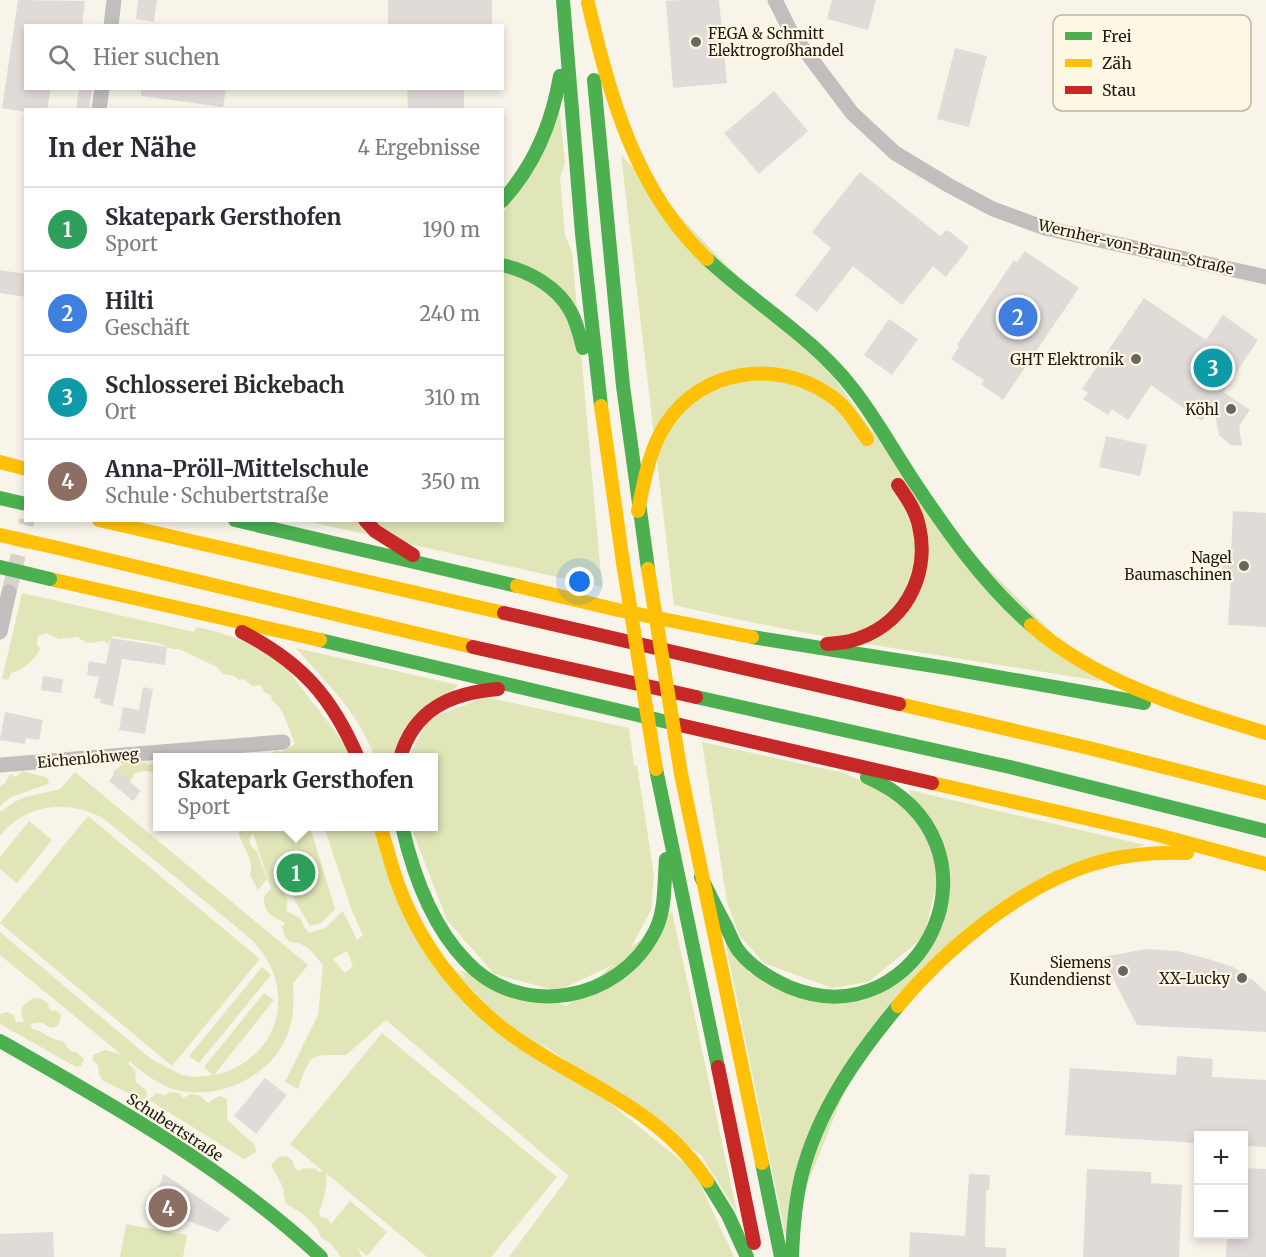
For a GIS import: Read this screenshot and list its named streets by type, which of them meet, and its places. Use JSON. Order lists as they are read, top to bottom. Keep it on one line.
{"streets":{"main road":["Schubertstraße"],"street":["Wernher-von-Braun-Straße","Eichenlohweg"]},"places":["FEGA & Schmitt Elektrogroßhandel","GHT Elektronik","Köhl","Nagel Baumaschinen","Siemens Kundendienst","XX-Lucky"],"legend":["Frei","Zäh","Stau"],"page":{"search":"Hier suchen","heading":["In der Nähe","4 Ergebnisse"],"list":[{"mark":"1","name":"Skatepark Gersthofen","note":"Sport","value":"190 m"},{"mark":"2","name":"Hilti","note":"Geschäft","value":"240 m"},{"mark":"3","name":"Schlosserei Bickebach","note":"Ort","value":"310 m"},{"mark":"4","name":"Anna-Pröll-Mittelschule","note":"Schule · Schubertstraße","value":"350 m"}],"pins":["2","3","1","4"],"popup":["Skatepark Gersthofen","Sport"],"map_buttons":["+","−"]}}
